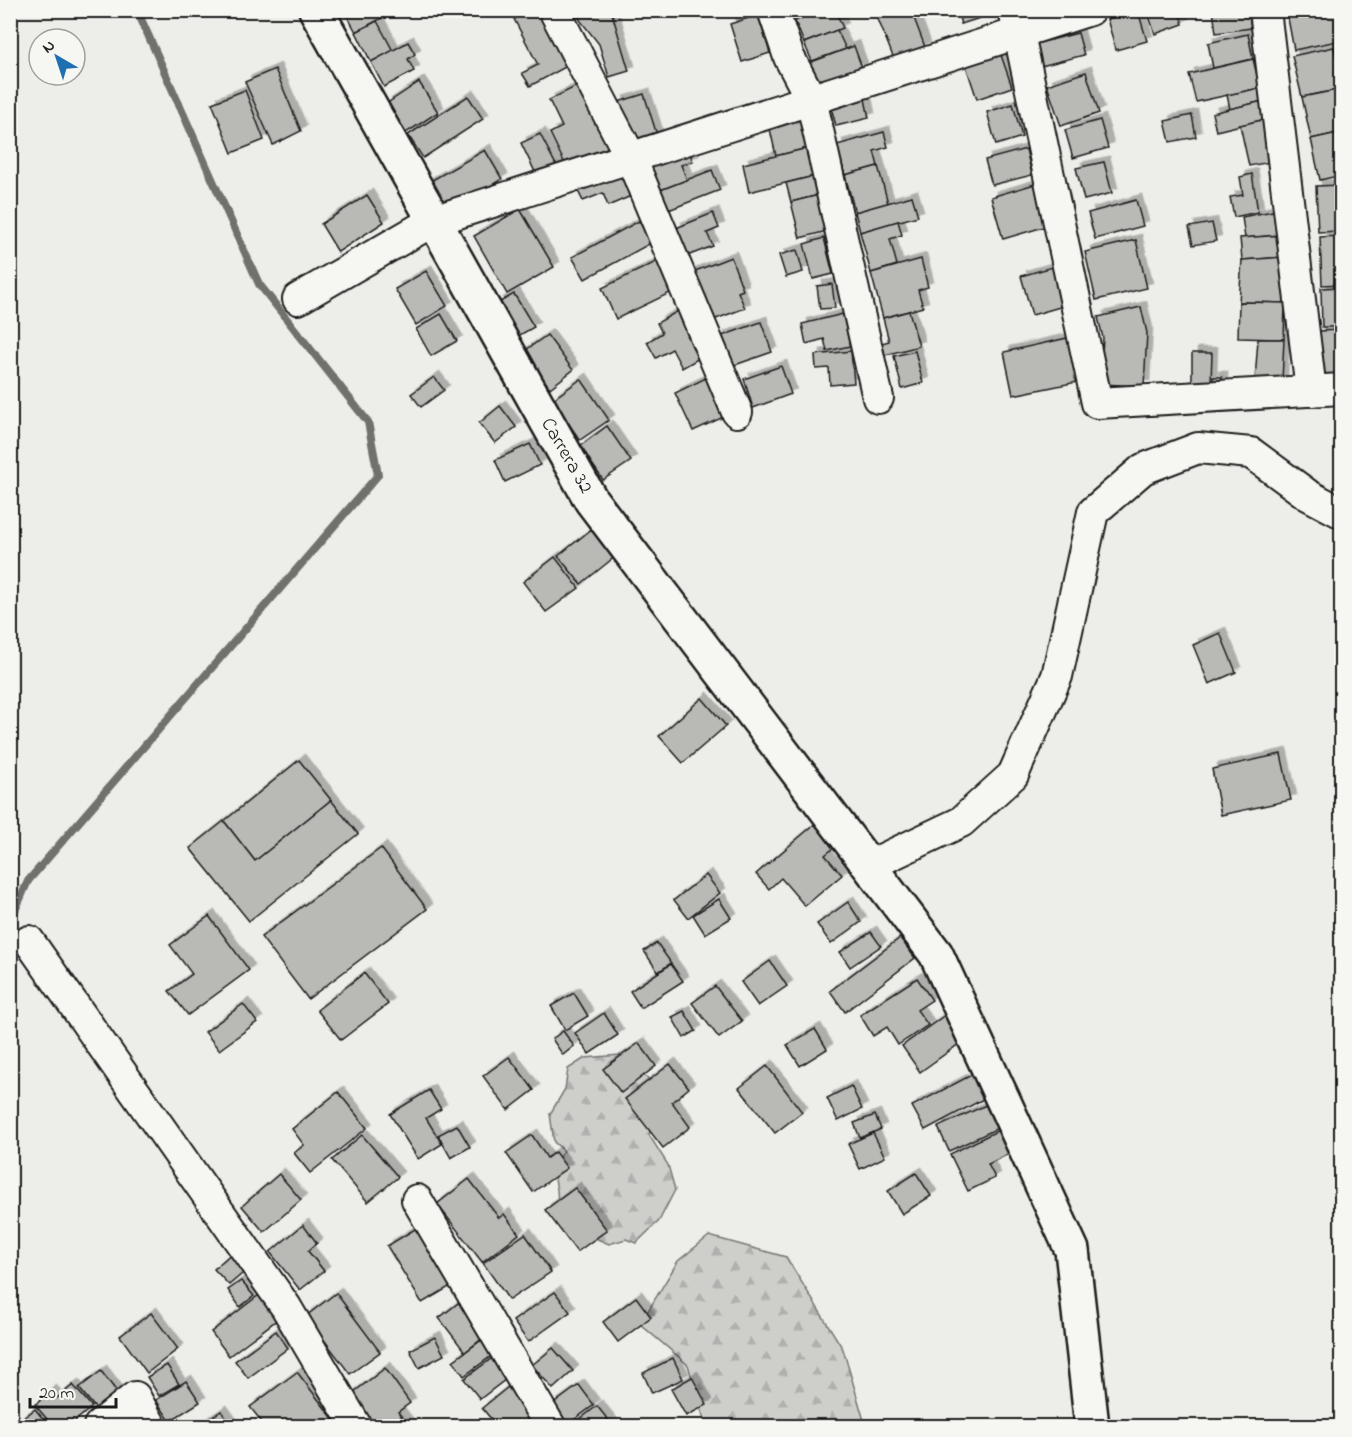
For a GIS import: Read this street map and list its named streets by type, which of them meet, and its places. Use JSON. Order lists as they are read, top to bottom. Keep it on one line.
{"streets":{"main road":["Carrera 32"]},"scale_bar":"20 m","north":"top left"}
